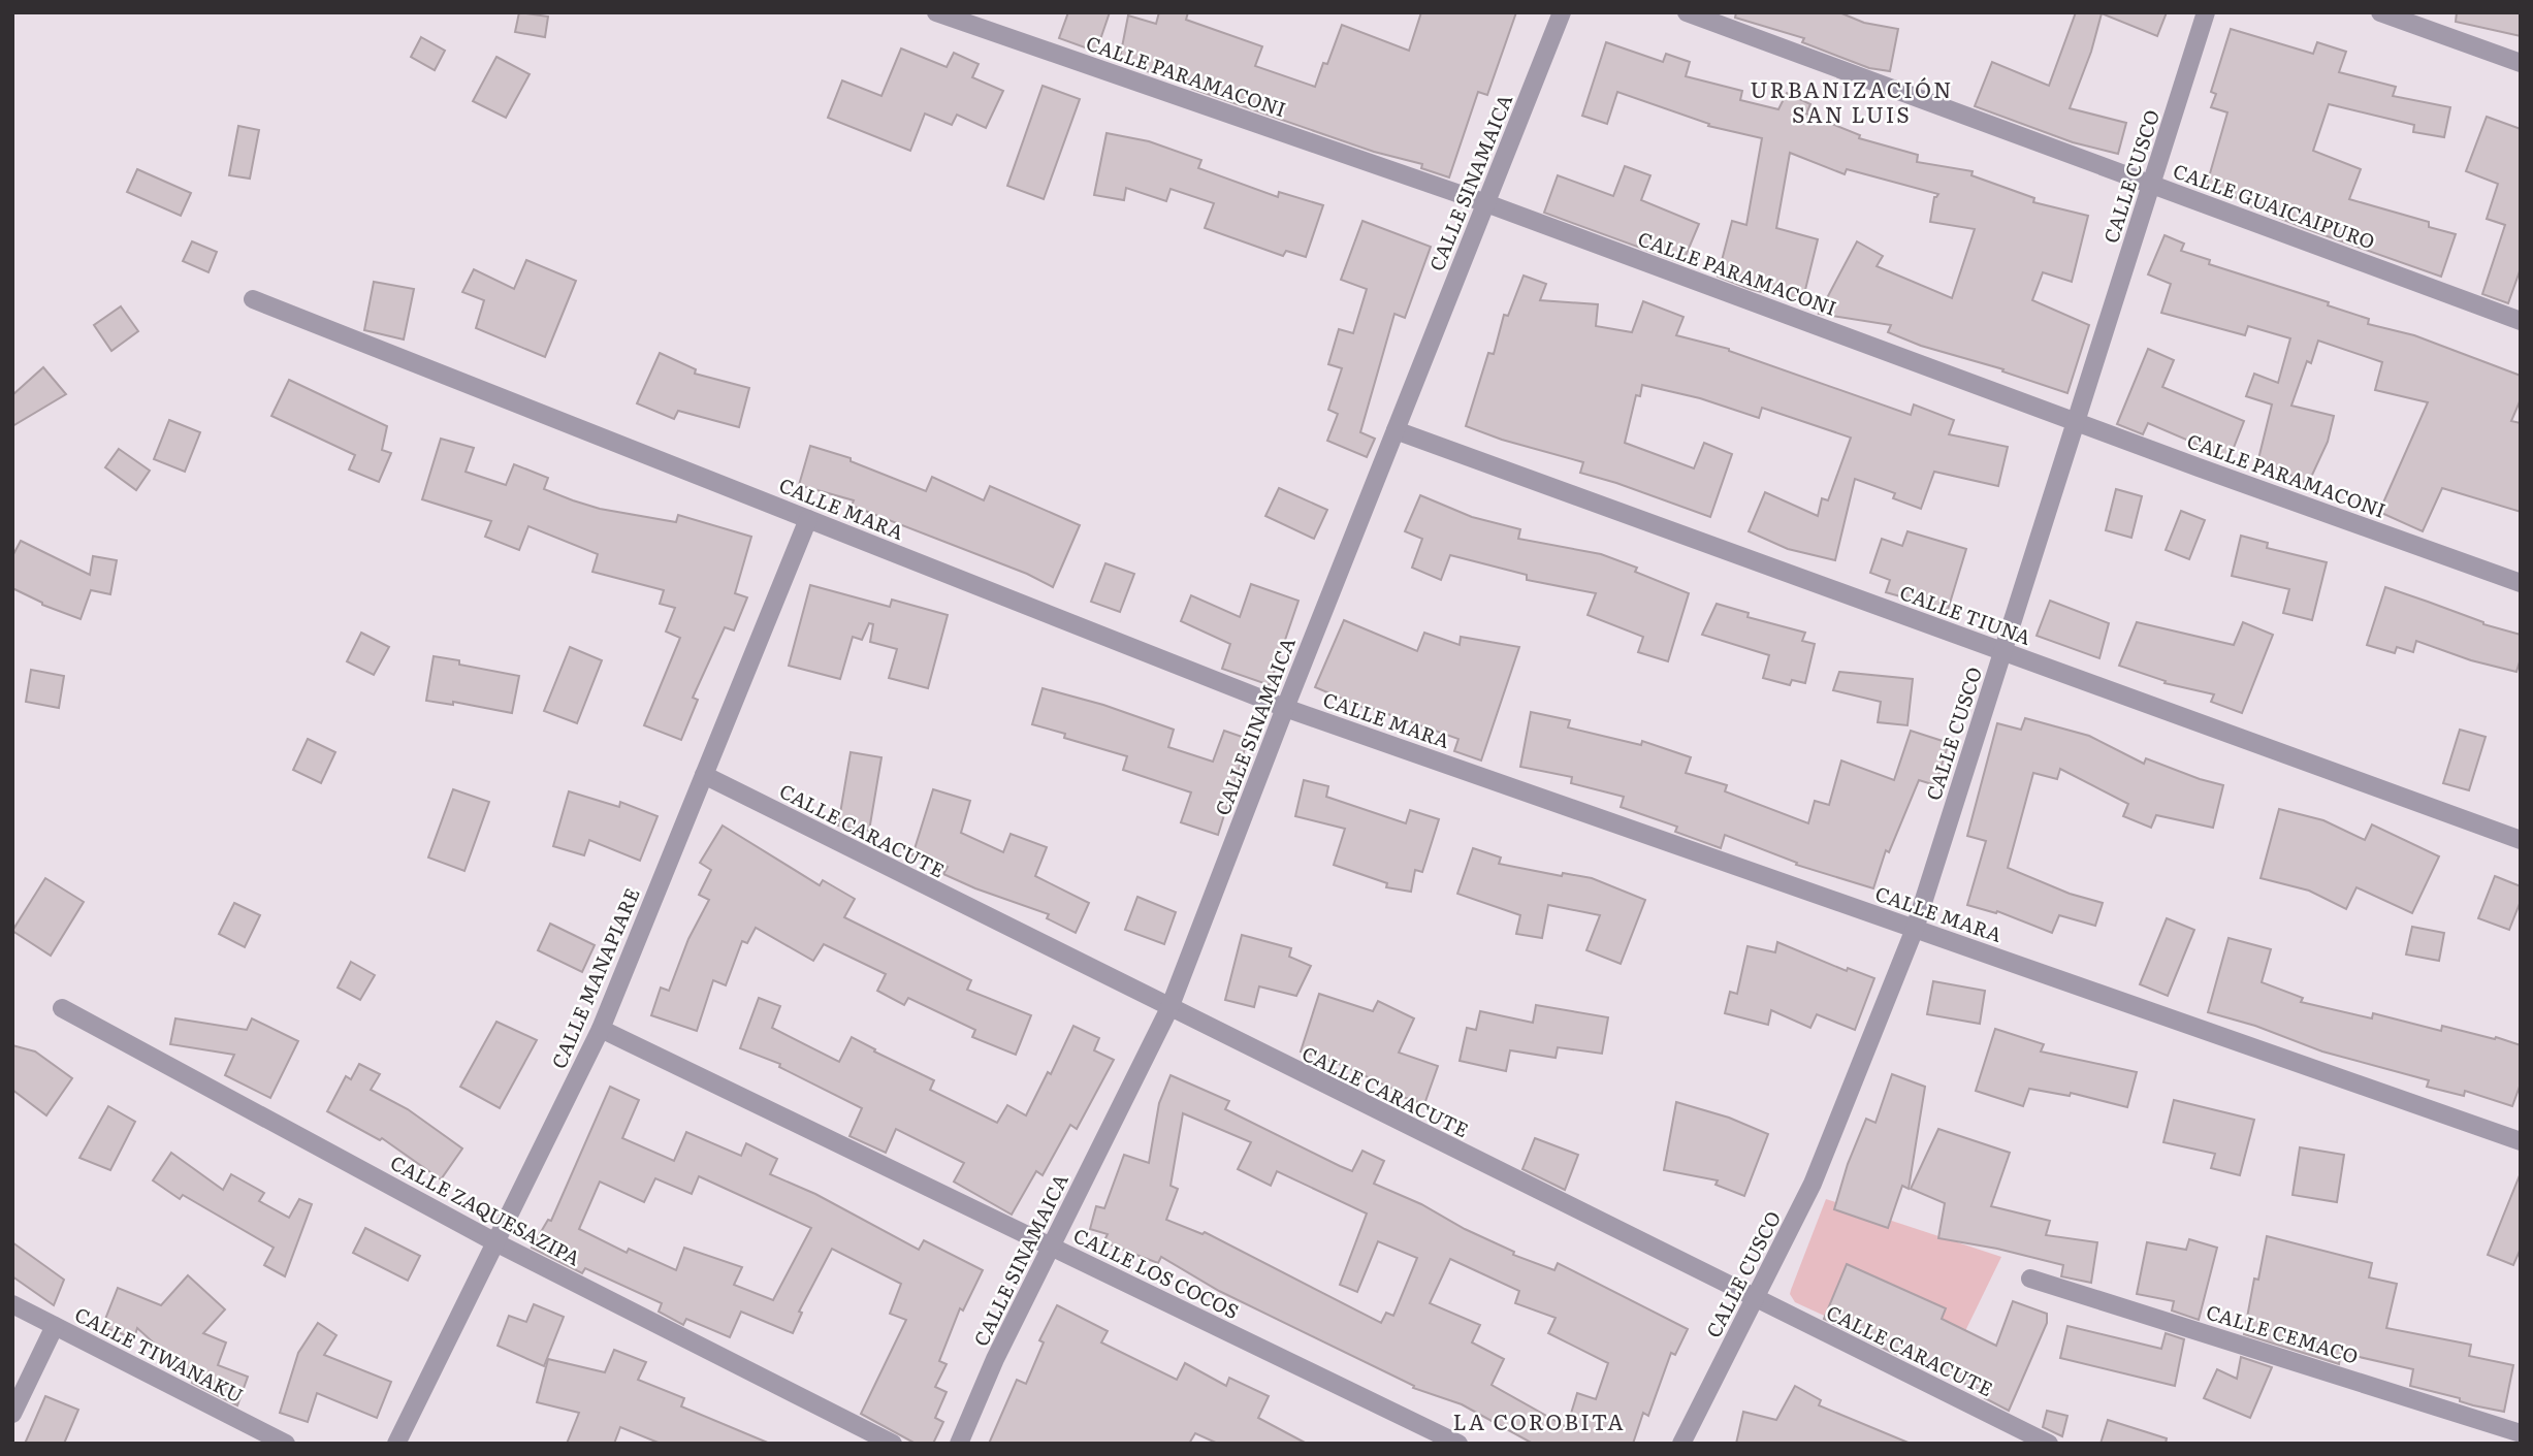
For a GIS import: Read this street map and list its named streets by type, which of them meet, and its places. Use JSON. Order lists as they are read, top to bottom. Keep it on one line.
{"streets":{"street":["CALLE PARAMACONI","CALLE CUSCO","CALLE SINAMAICA","CALLE GUAICAIPURO","CALLE MARA","CALLE TIUNA","CALLE CARACUTE","CALLE MANAPIARE","CALLE ZAQUESAZIPA","CALLE LOS COCOS","CALLE CEMACO","CALLE TIWANAKU"]},"crossings":[["CALLE PARAMACONI","CALLE CUSCO"],["CALLE PARAMACONI","CALLE SINAMAICA"],["CALLE CUSCO","CALLE GUAICAIPURO"],["CALLE CUSCO","CALLE MARA"],["CALLE CUSCO","CALLE TIUNA"],["CALLE CUSCO","CALLE CARACUTE"],["CALLE SINAMAICA","CALLE MARA"],["CALLE SINAMAICA","CALLE TIUNA"],["CALLE SINAMAICA","CALLE CARACUTE"],["CALLE SINAMAICA","CALLE LOS COCOS"],["CALLE MARA","CALLE MANAPIARE"],["CALLE CARACUTE","CALLE MANAPIARE"],["CALLE MANAPIARE","CALLE ZAQUESAZIPA"],["CALLE MANAPIARE","CALLE LOS COCOS"]],"districts":["URBANIZACIÓN SAN LUIS","LA COROBITA"]}
